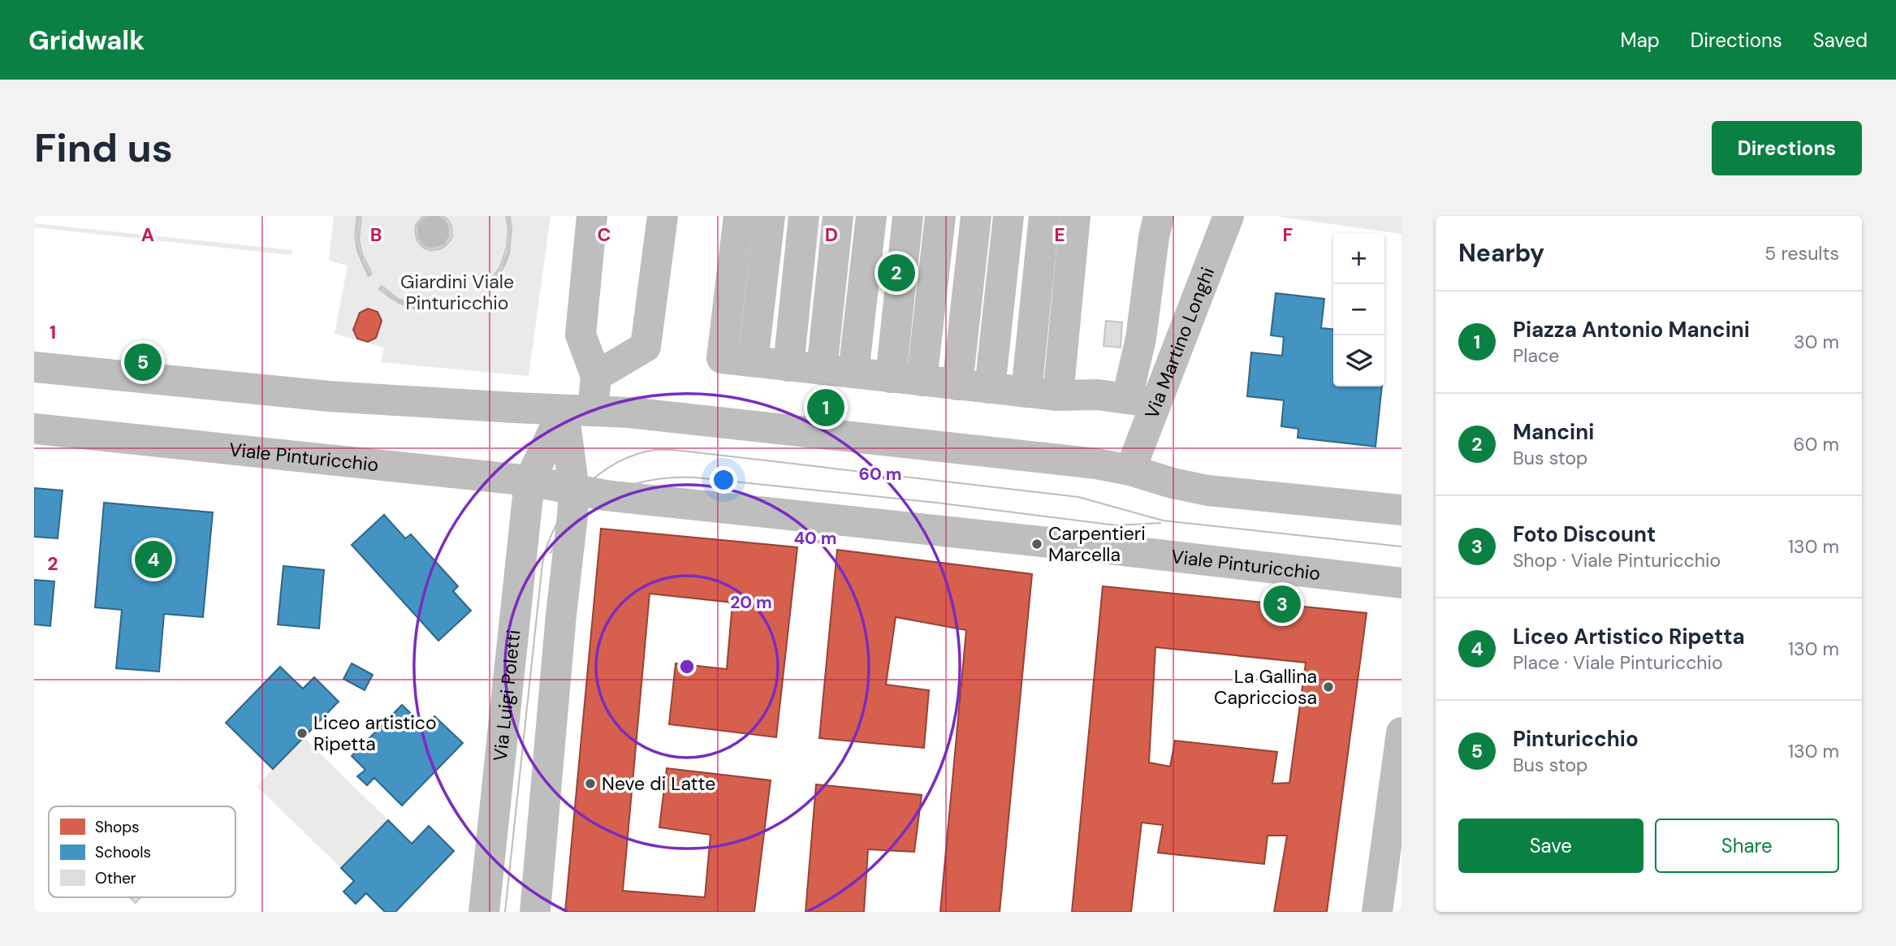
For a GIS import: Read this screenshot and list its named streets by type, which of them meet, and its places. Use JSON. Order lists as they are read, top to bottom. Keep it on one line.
{"streets":{"street":["Via Martino Longhi","Viale Pinturicchio","Via Luigi Poletti"]},"crossings":[["Viale Pinturicchio","Via Luigi Poletti"]],"parks":["Giardini Viale Pinturicchio"],"places":["Carpentieri Marcella","La Gallina Capricciosa","Liceo artistico Ripetta","Neve di Latte"],"legend":["Shops","Schools","Other"],"page":{"header":"Gridwalk","nav":["Map","Directions","Saved"],"buttons":["Directions",["Save","Share"]],"title":"Find us","heading":["Nearby","5 results"],"map_buttons":["+","−"],"pins":["2","5","1","4","3"],"list":[{"mark":"1","name":"Piazza Antonio Mancini","note":"Place","value":"30 m"},{"mark":"2","name":"Mancini","note":"Bus stop","value":"60 m"},{"mark":"3","name":"Foto Discount","note":"Shop · Viale Pinturicchio","value":"130 m"},{"mark":"4","name":"Liceo Artistico Ripetta","note":"Place · Viale Pinturicchio","value":"130 m"},{"mark":"5","name":"Pinturicchio","note":"Bus stop","value":"130 m"}]},"grid":{"columns":["A","B","C","D","E","F"],"rows":["1","2"]},"rings":["60 m","40 m","20 m"]}
